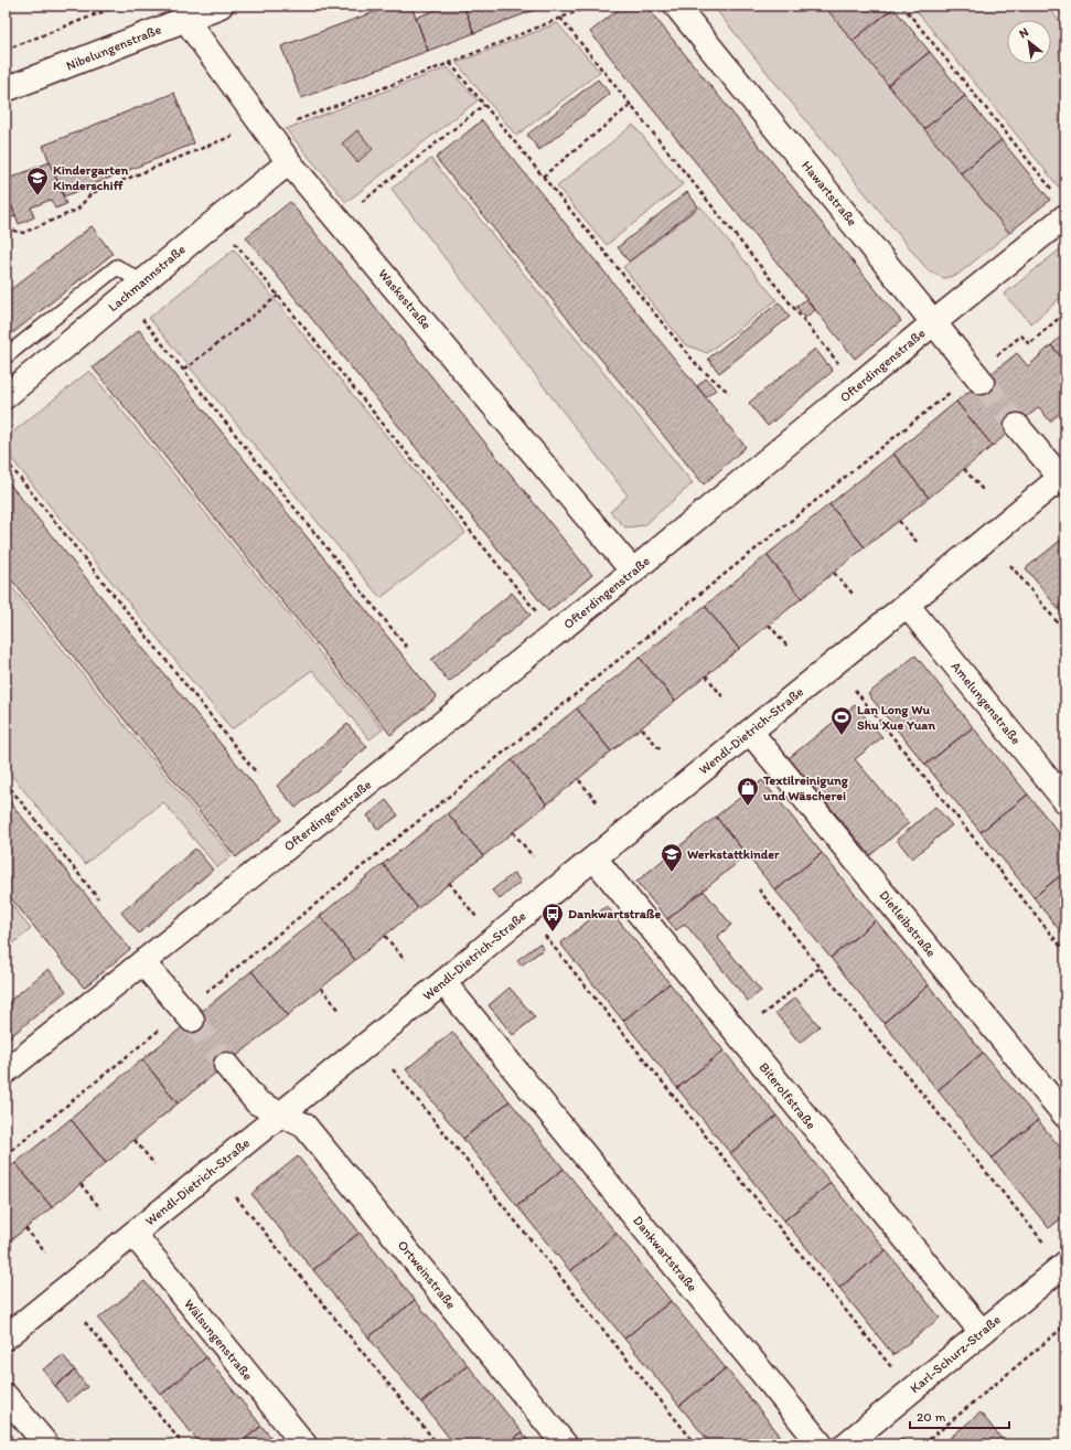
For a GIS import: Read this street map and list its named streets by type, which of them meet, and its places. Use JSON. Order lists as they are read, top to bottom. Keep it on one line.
{"streets":{"street":["Nibelungenstraße","Hawartstraße","Lachmannstraße","Waskestraße","Ofterdingenstraße","Amelungenstraße","Wendl-Dietrich-Straße","Dietleibstraße","Biterolfstraße","Dankwartstraße","Ortweinstraße","Wälsungenstraße","Karl-Schurz-Straße"]},"crossings":[["Nibelungenstraße","Waskestraße"],["Hawartstraße","Ofterdingenstraße"],["Lachmannstraße","Waskestraße"],["Waskestraße","Ofterdingenstraße"],["Amelungenstraße","Wendl-Dietrich-Straße"],["Wendl-Dietrich-Straße","Dietleibstraße"],["Wendl-Dietrich-Straße","Biterolfstraße"],["Wendl-Dietrich-Straße","Dankwartstraße"],["Wendl-Dietrich-Straße","Ortweinstraße"],["Wendl-Dietrich-Straße","Wälsungenstraße"],["Biterolfstraße","Karl-Schurz-Straße"]],"places":{"school or university":["Kindergarten Kinderschiff","Werkstattkinder"],"sports":["Lan Long Wu Shu Xue Yuan"],"shop":["Textilreinigung und Wäscherei"],"bus stop":["Dankwartstraße"]},"scale_bar":"20 m","north":"top left"}
